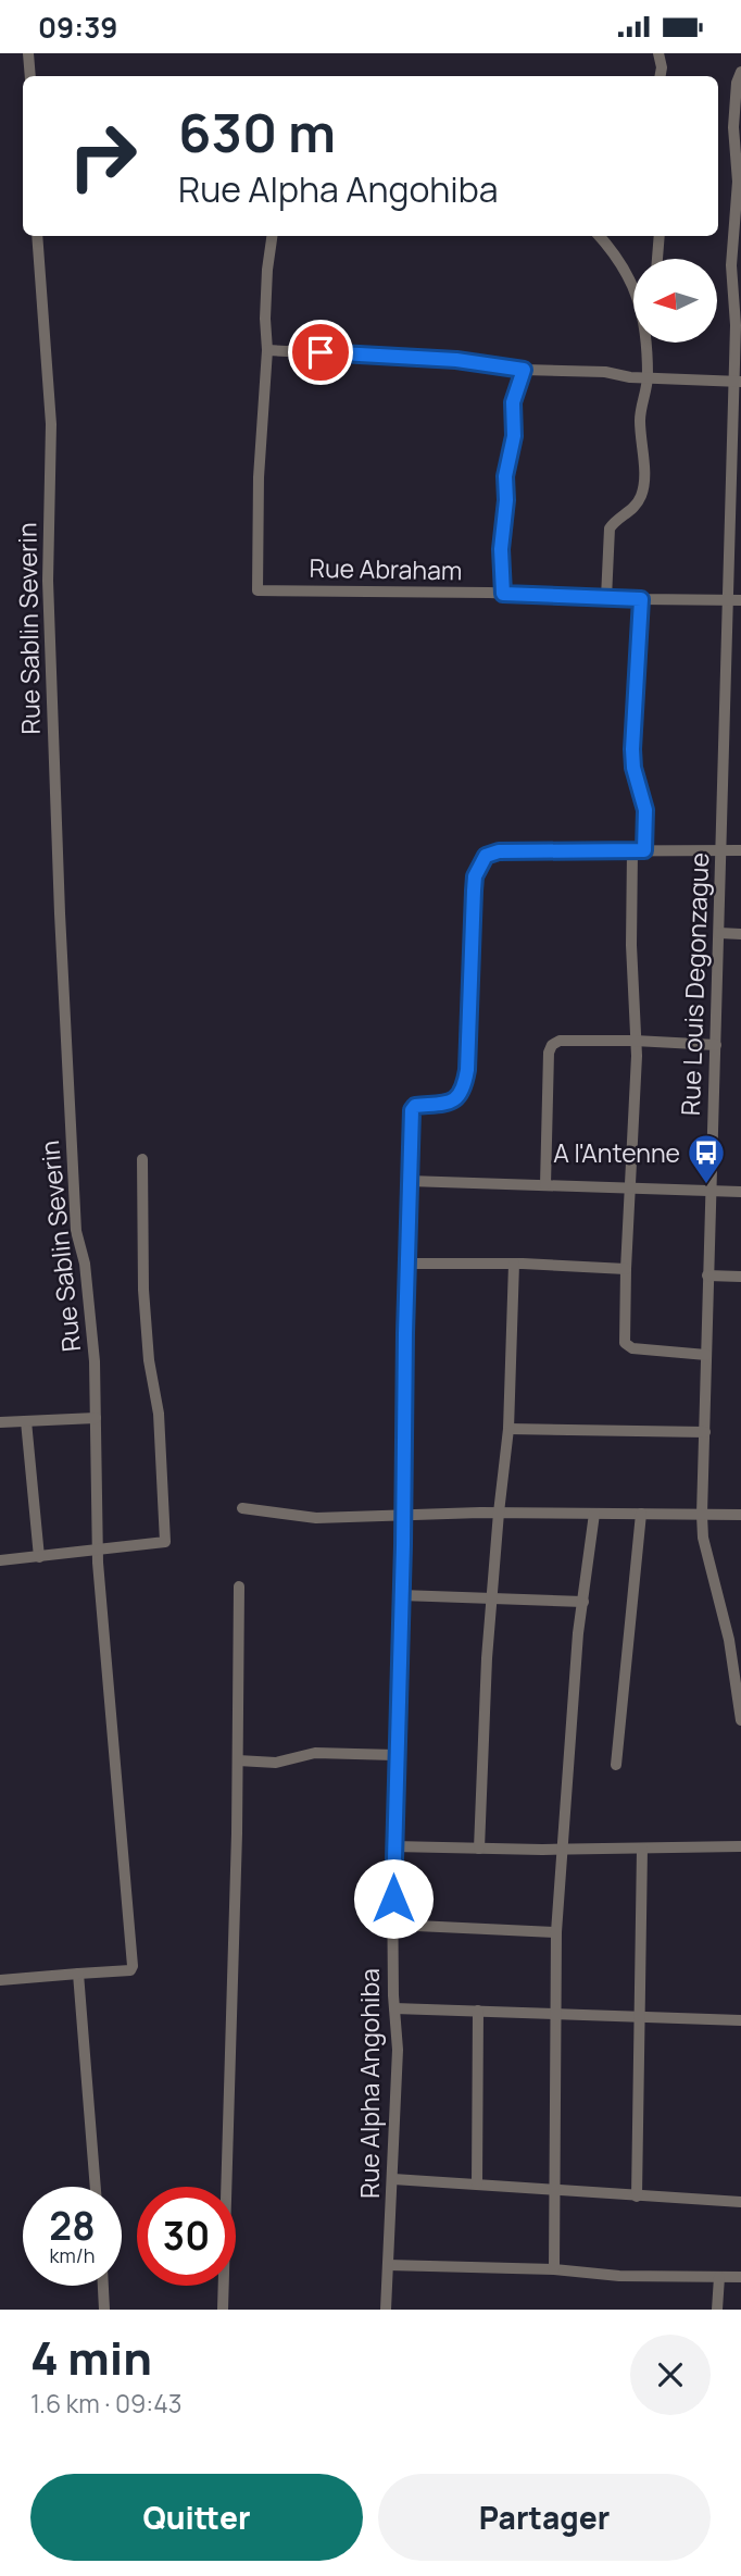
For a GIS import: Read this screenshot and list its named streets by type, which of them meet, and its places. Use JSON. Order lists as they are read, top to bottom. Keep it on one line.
{"streets":{"street":["Rue Abraham","Rue Sablin Severin","Rue Louis Degonzague","Rue Alpha Angohiba"]},"crossings":[["Rue Abraham","Rue Louis Degonzague"],["Rue Louis Degonzague","Rue Alpha Angohiba"]],"places":{"bus stop":["A l'Antenne"]},"north":"left","page":{"status":"09:39","turn":["630 m","Rue Alpha Angohiba"],"speed":"28 km/h","limit":"30","heading":["4 min","1.6 km · 09:43"],"buttons":["Quitter","Partager"]}}
